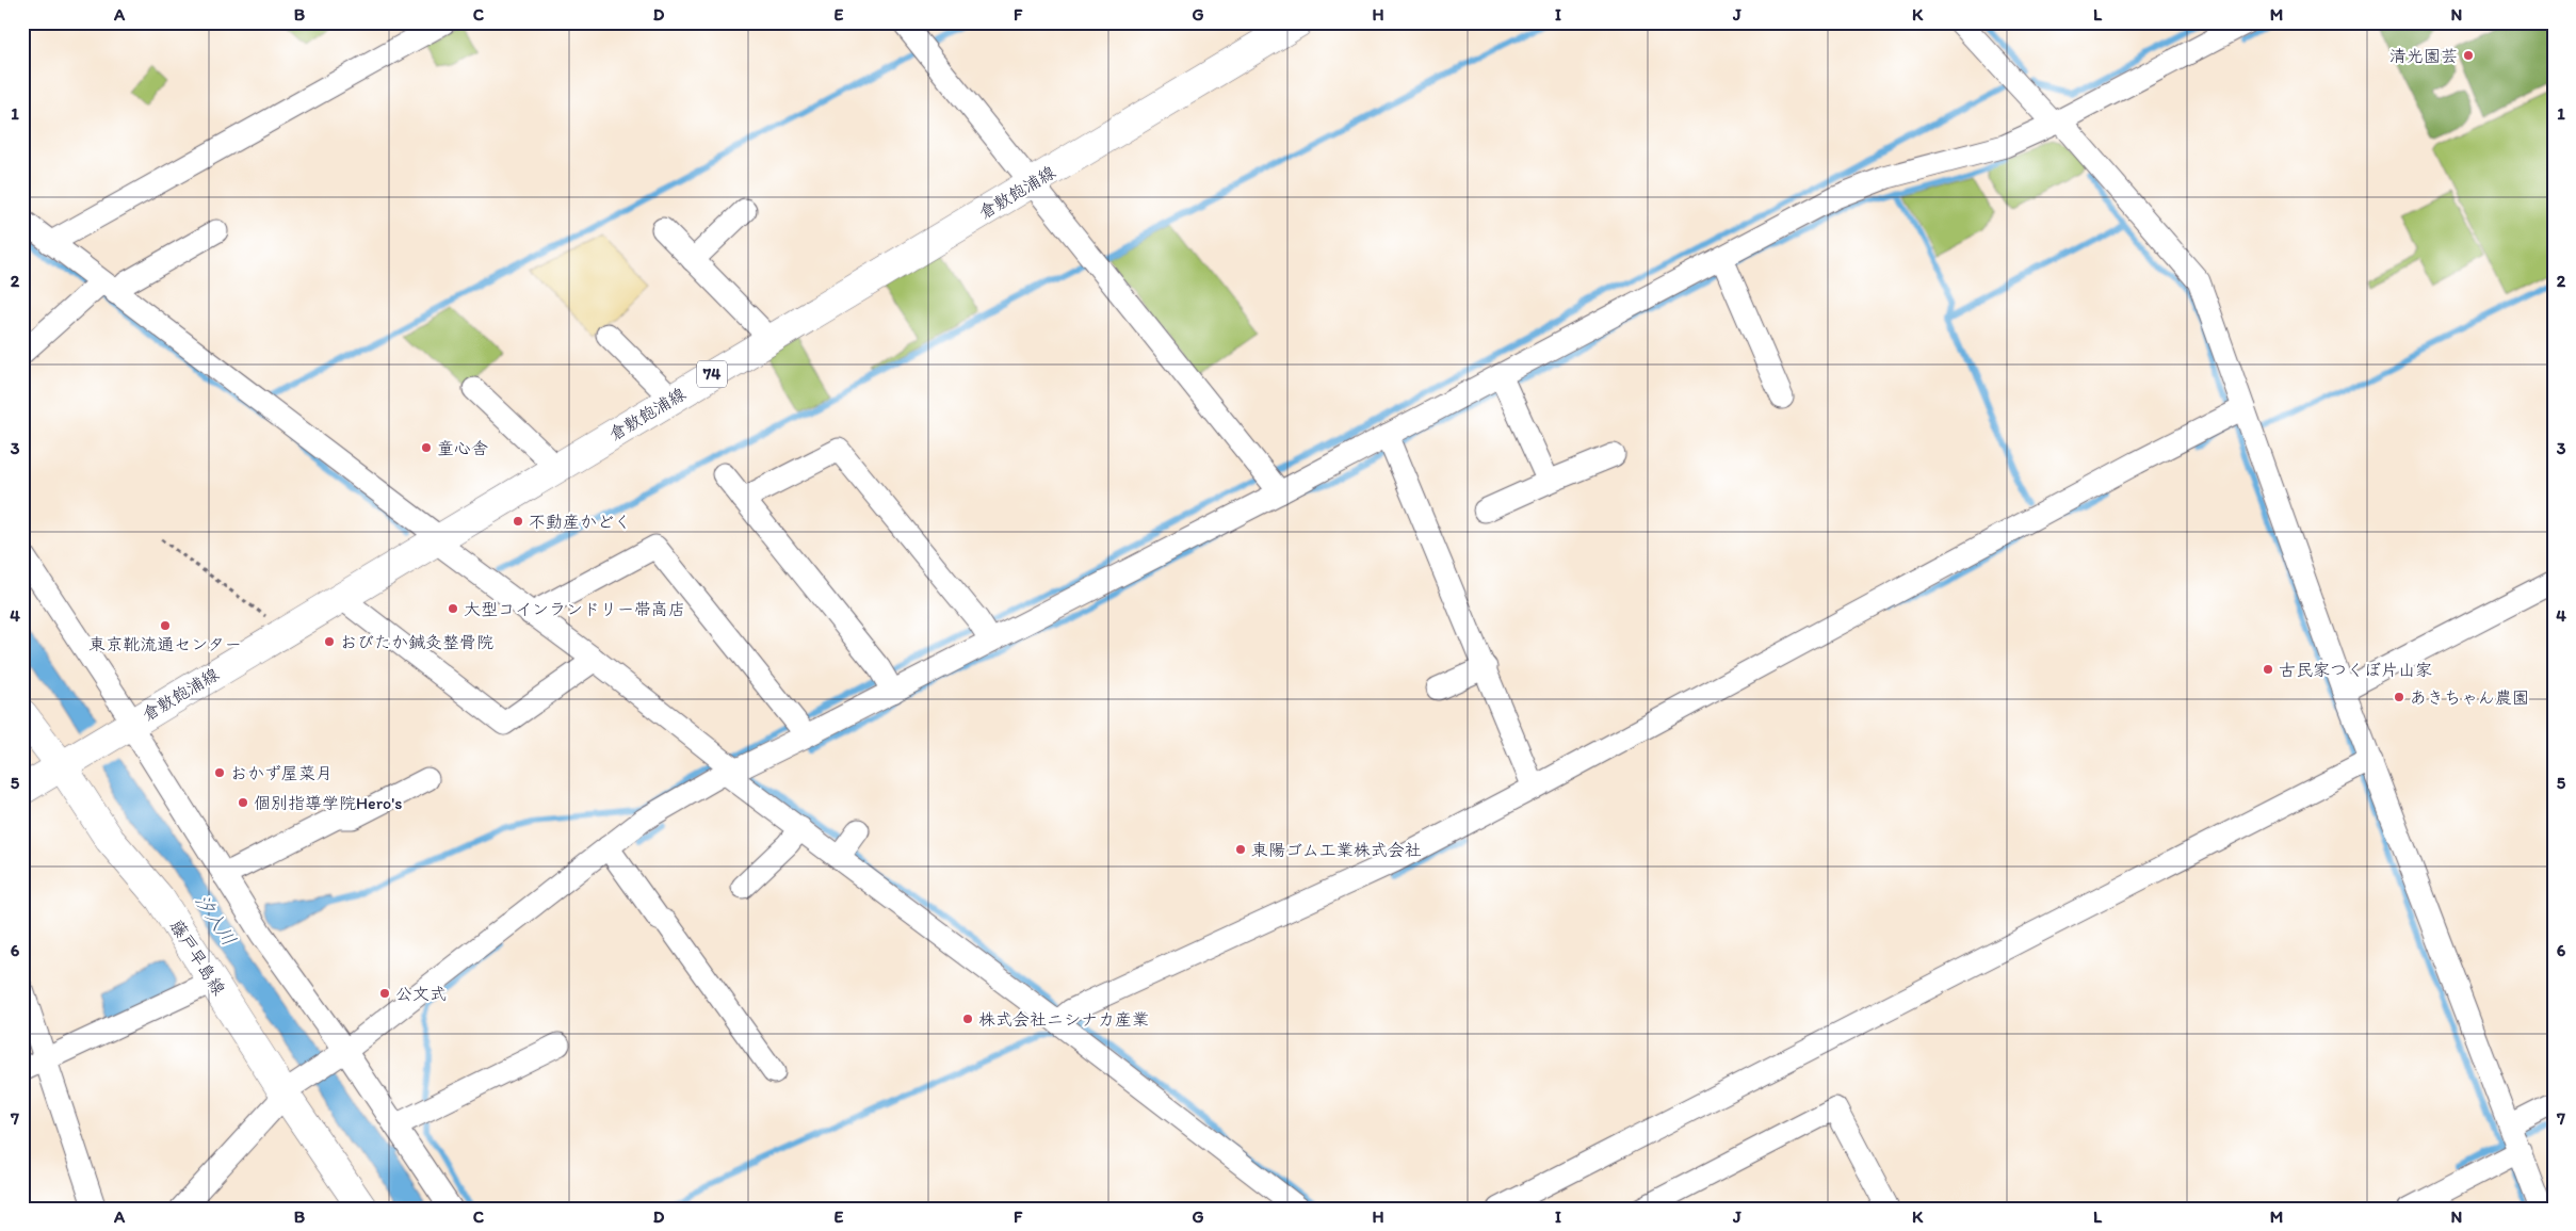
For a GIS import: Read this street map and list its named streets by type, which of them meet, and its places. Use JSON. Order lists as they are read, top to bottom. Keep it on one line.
{"streets":{"main road":["倉敷飽浦線","74","藤戸早島線"]},"crossings":[["倉敷飽浦線","藤戸早島線"]],"water":["汐入川"],"places":["清光園芸","童心舎","不動産かどく","大型コインランドリー帯高店","東京靴流通センター","おびたか鍼灸整骨院","古民家つくぼ片山家","あきちゃん農園","おかず屋菜月","個別指導学院Hero's","東陽ゴム工業株式会社","公文式","株式会社ニシナカ産業"],"grid":{"columns":["A","B","C","D","E","F","G","H","I","J","K","L","M","N"],"rows":["1","2","3","4","5","6","7"]}}
